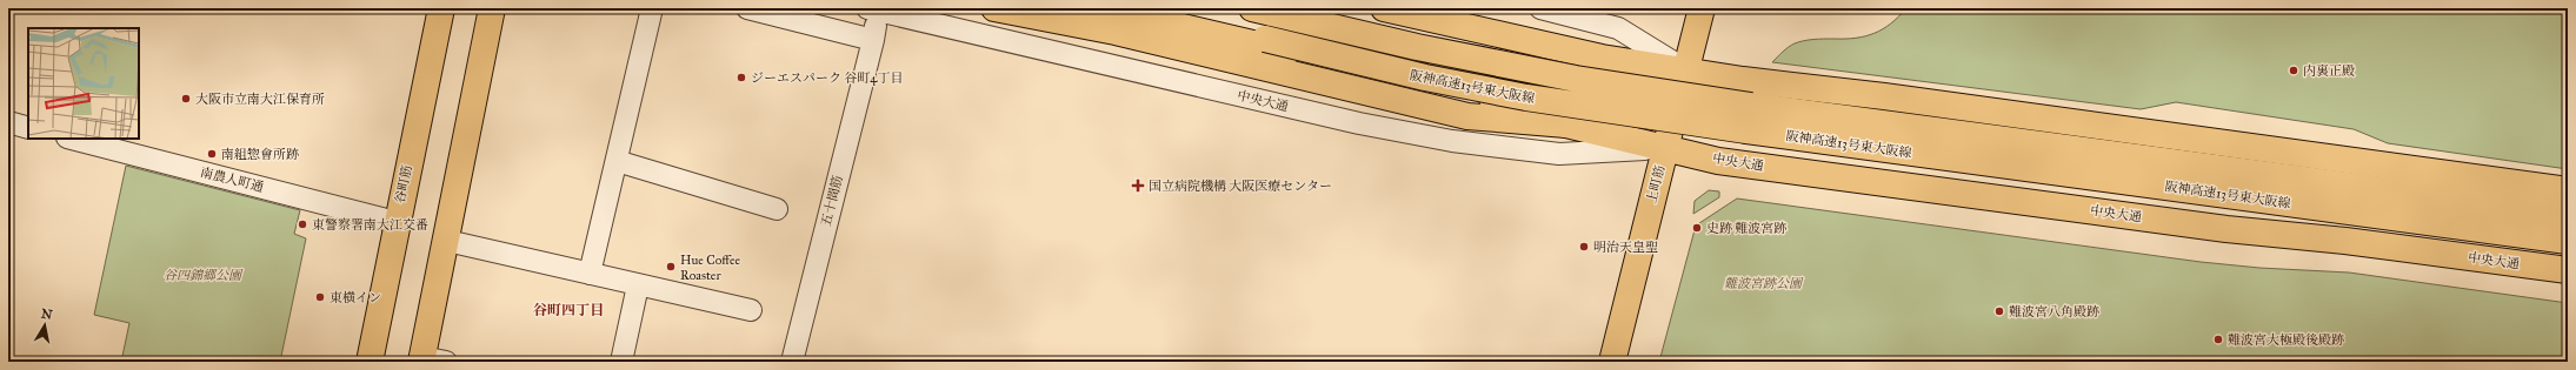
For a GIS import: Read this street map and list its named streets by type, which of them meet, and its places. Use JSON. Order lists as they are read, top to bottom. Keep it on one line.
{"streets":{"main road":["阪神高速13号東大阪線","中央大通","谷町筋","上町筋"],"street":["南農人町通","五十間筋"]},"crossings":[["中央大通","上町筋"],["中央大通","五十間筋"],["南農人町通","谷町筋"]],"districts":["谷町四丁目"],"parks":["谷四錦郷公園","難波宮跡公園"],"places":{"other":["内裏正殿","ジーエスパーク 谷町4丁目","大阪市立南大江保育所","南組惣會所跡","東警察署南大江交番","史跡 難波宮跡","明治天皇聖","Hue Coffee Roaster","東横イン","難波宮八角殿跡","難波宮大極殿後殿跡"],"health":["国立病院機構 大阪医療センター"]},"north":"top"}
